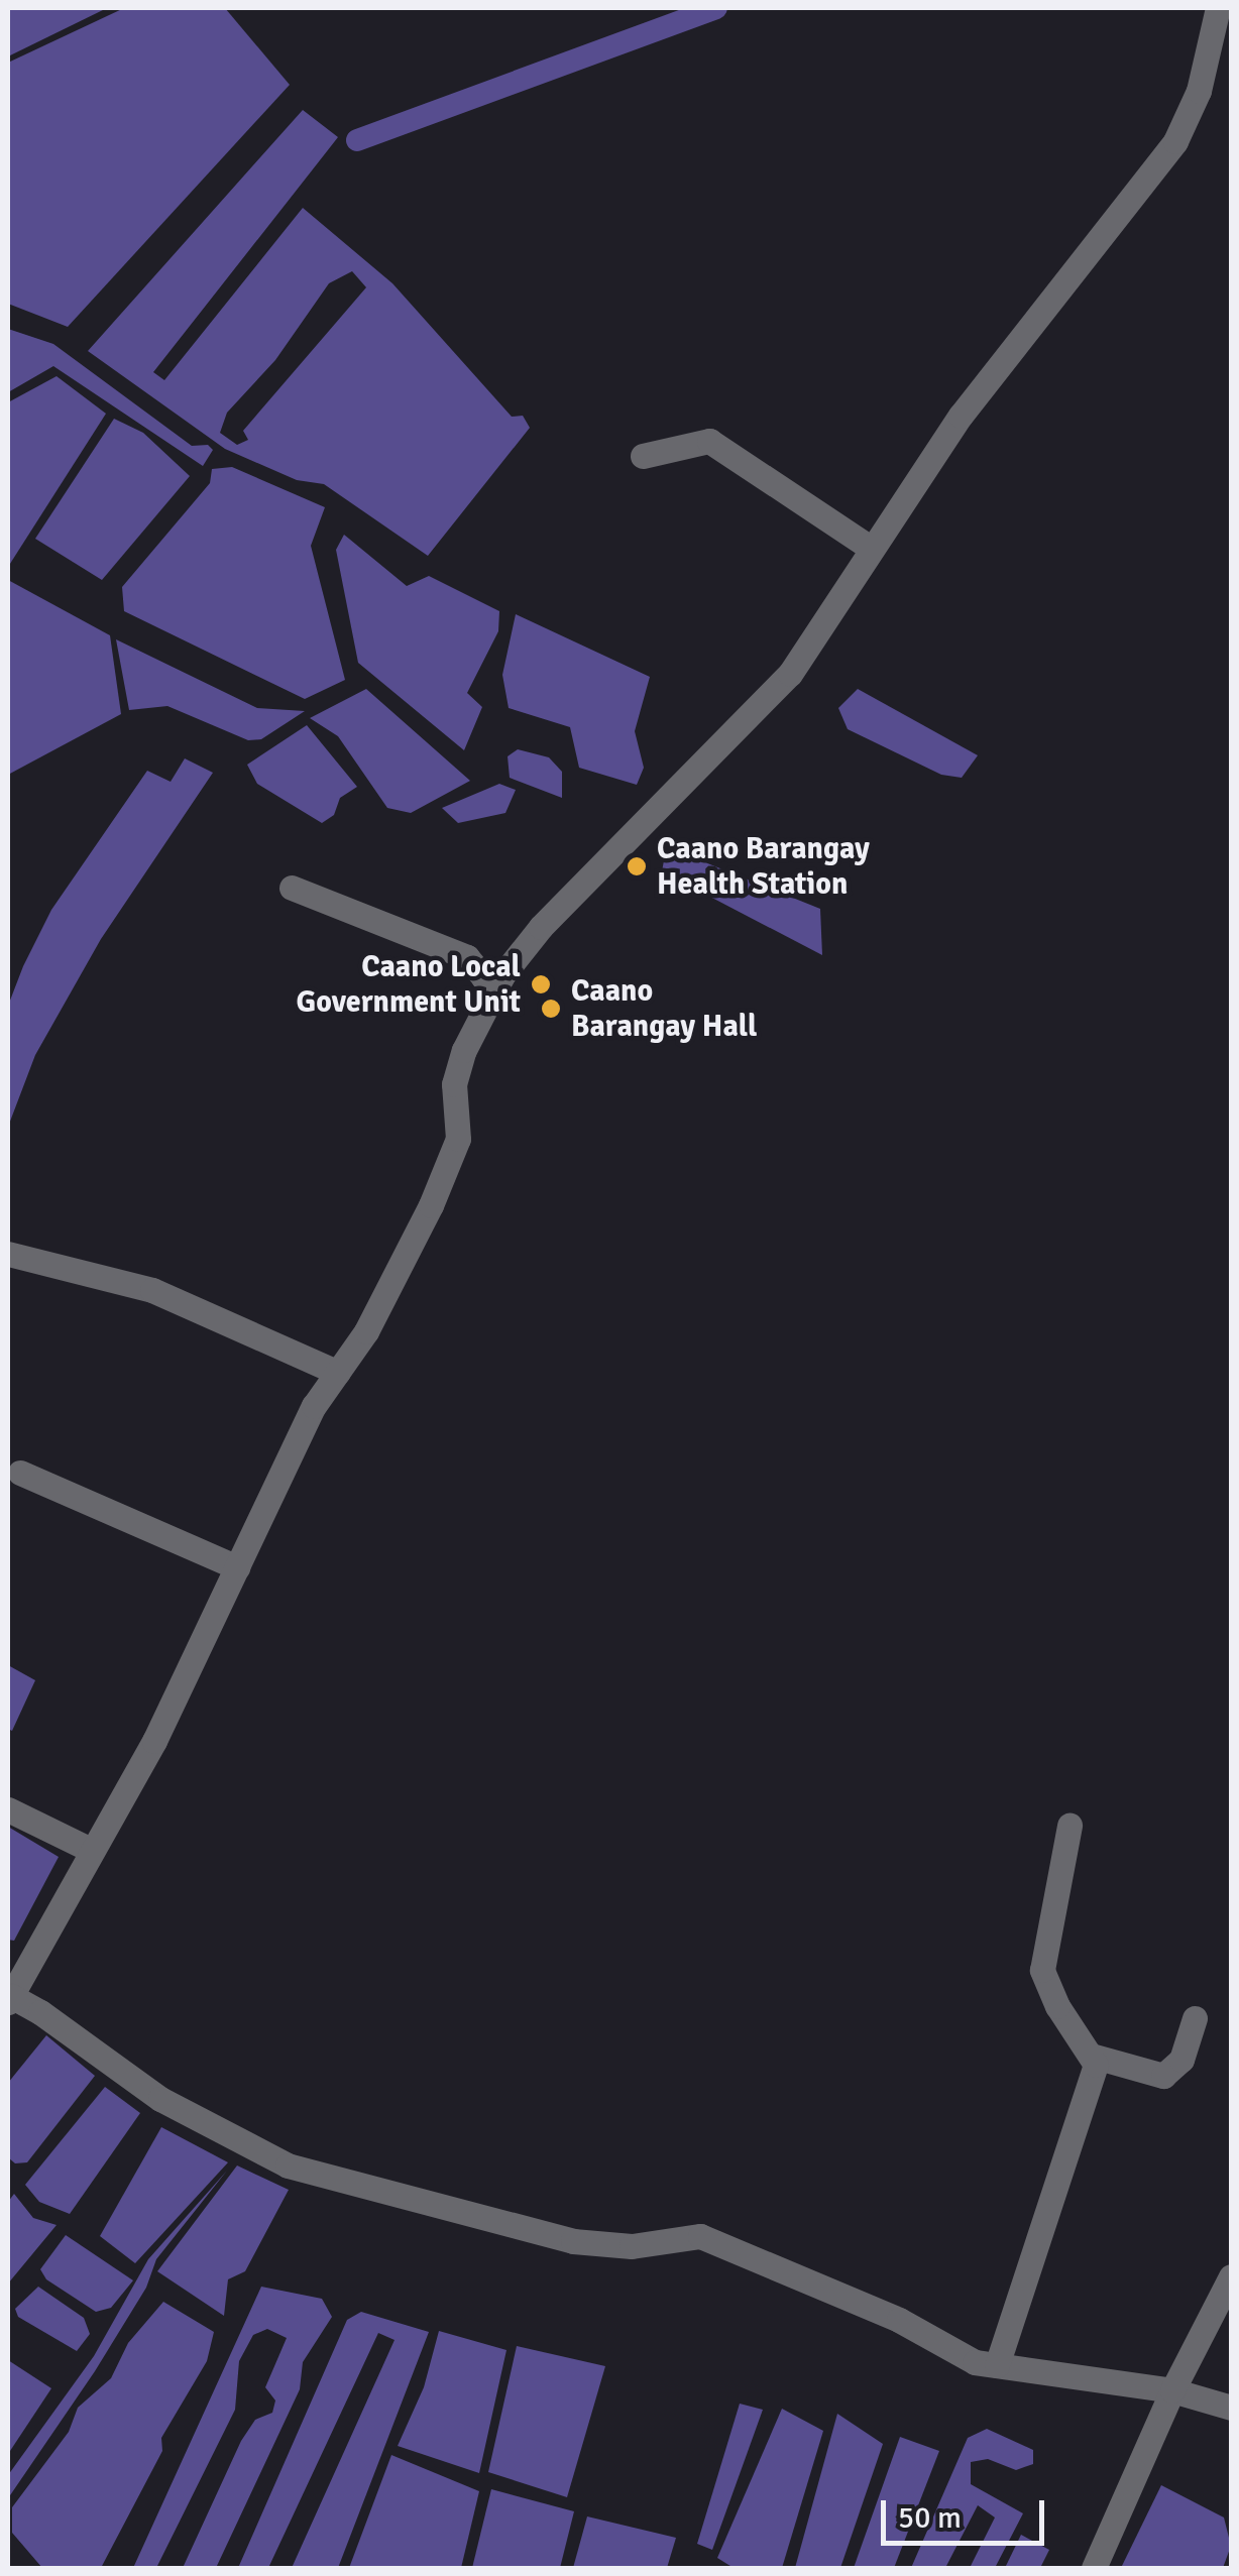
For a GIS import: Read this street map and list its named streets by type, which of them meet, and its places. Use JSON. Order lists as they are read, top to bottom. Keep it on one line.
{"places":["Caano Barangay Health Station","Caano Local Government Unit","Caano Barangay Hall"],"scale_bar":"50 m"}
